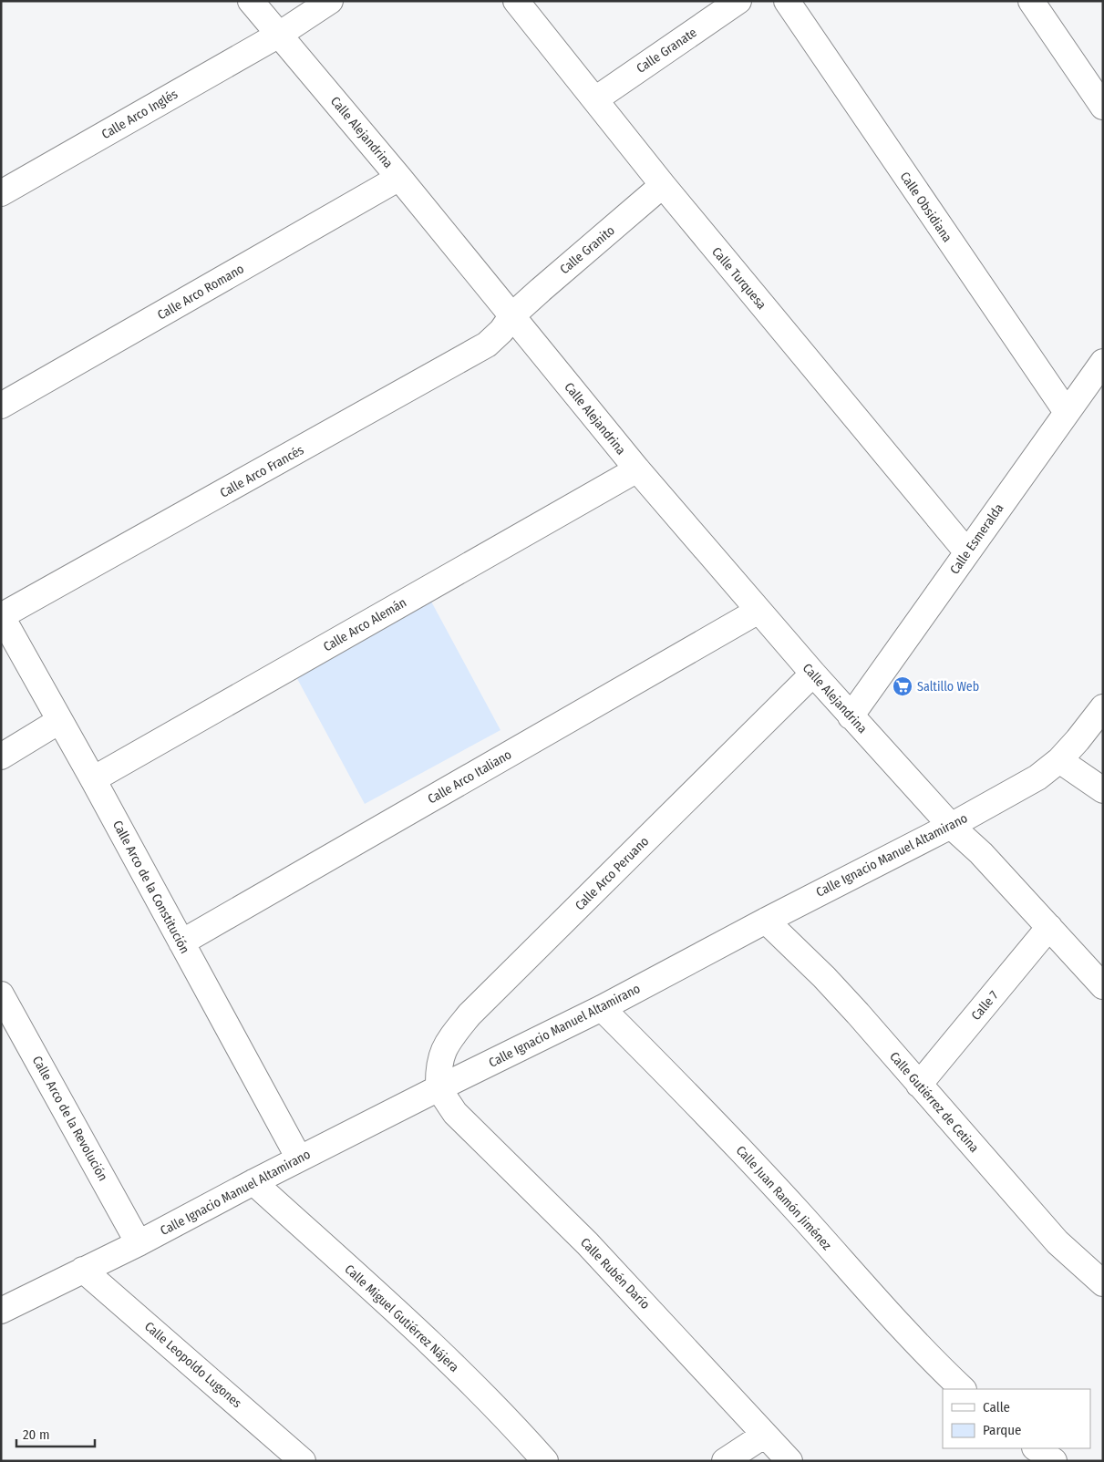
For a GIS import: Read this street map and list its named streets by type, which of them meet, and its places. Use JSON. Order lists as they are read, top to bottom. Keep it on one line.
{"streets":{"street":["Calle Granate","Calle Arco Inglés","Calle Alejandrina","Calle Obsidiana","Calle Granito","Calle Turquesa","Calle Arco Romano","Calle Arco Francés","Calle Esmeralda","Calle Arco Alemán","Calle Arco Italiano","Calle Ignacio Manuel Altamirano","Calle Arco Peruano","Calle Arco de la Constitución","Calle 7","Calle Gutiérrez de Cetina","Calle Arco de la Revolución","Calle Juan Ramón Jiménez","Calle Rubén Darío","Calle Miguel Gutiérrez Nájera","Calle Leopoldo Lugones"]},"crossings":[["Calle Granate","Calle Turquesa"],["Calle Arco Inglés","Calle Alejandrina"],["Calle Alejandrina","Calle Granito"],["Calle Alejandrina","Calle Arco Romano"],["Calle Alejandrina","Calle Arco Francés"],["Calle Alejandrina","Calle Esmeralda"],["Calle Alejandrina","Calle Arco Alemán"],["Calle Alejandrina","Calle Arco Italiano"],["Calle Alejandrina","Calle Ignacio Manuel Altamirano"],["Calle Alejandrina","Calle Arco Peruano"],["Calle Alejandrina","Calle 7"],["Calle Obsidiana","Calle Esmeralda"],["Calle Granito","Calle Turquesa"],["Calle Granito","Calle Arco Francés"],["Calle Turquesa","Calle Esmeralda"],["Calle Arco Francés","Calle Arco de la Constitución"],["Calle Arco Alemán","Calle Arco de la Constitución"],["Calle Arco Italiano","Calle Arco de la Constitución"],["Calle Ignacio Manuel Altamirano","Calle Arco Peruano"],["Calle Ignacio Manuel Altamirano","Calle Arco de la Constitución"],["Calle Ignacio Manuel Altamirano","Calle Gutiérrez de Cetina"],["Calle Ignacio Manuel Altamirano","Calle Arco de la Revolución"],["Calle Ignacio Manuel Altamirano","Calle Juan Ramón Jiménez"],["Calle Ignacio Manuel Altamirano","Calle Rubén Darío"],["Calle Ignacio Manuel Altamirano","Calle Miguel Gutiérrez Nájera"],["Calle Ignacio Manuel Altamirano","Calle Leopoldo Lugones"],["Calle Arco Peruano","Calle Rubén Darío"],["Calle 7","Calle Gutiérrez de Cetina"]],"places":{"supermarket":["Saltillo Web"]},"legend":["Calle","Parque"],"scale_bar":"20 m"}
